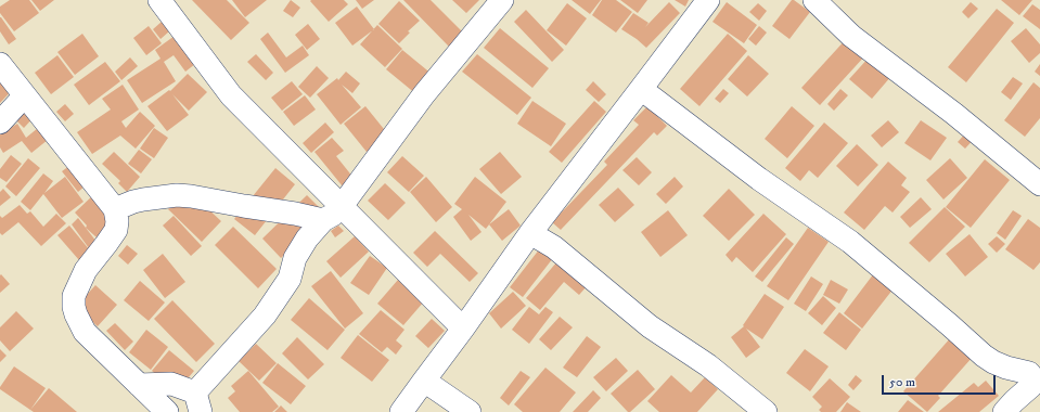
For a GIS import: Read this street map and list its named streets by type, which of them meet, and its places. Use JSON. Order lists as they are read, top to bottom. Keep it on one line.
{"scale_bar":"50 m"}
